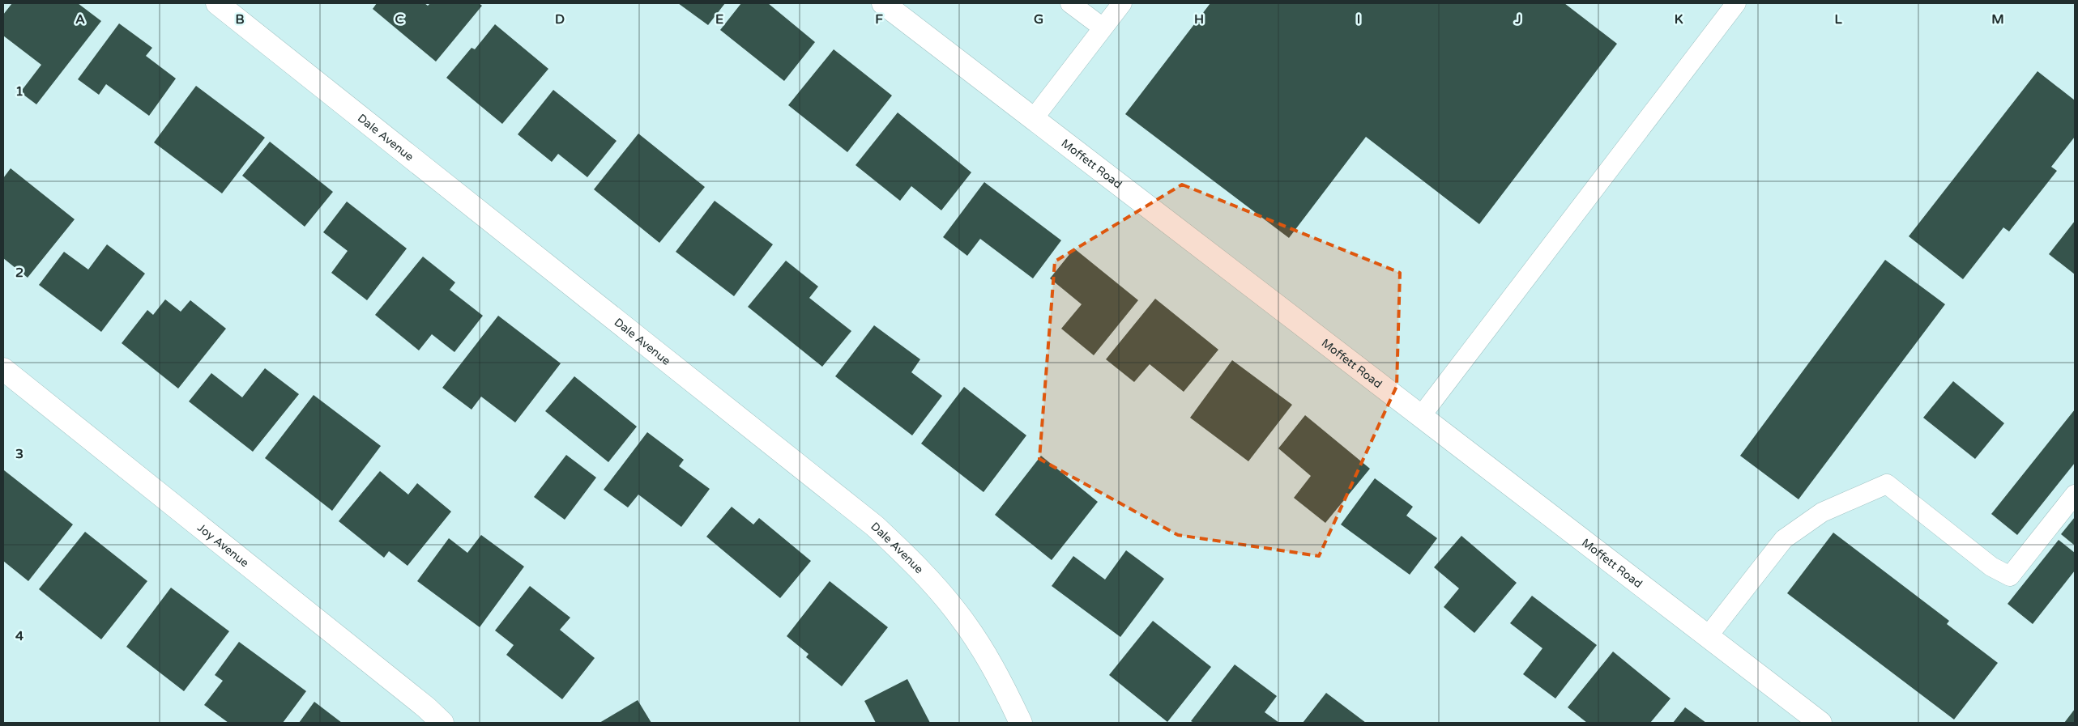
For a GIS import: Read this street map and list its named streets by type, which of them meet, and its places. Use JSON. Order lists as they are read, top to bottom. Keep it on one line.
{"streets":{"street":["Dale Avenue","Moffett Road","Joy Avenue"]},"grid":{"columns":["A","B","C","D","E","F","G","H","I","J","K","L","M"],"rows":["1","2","3","4"]}}
